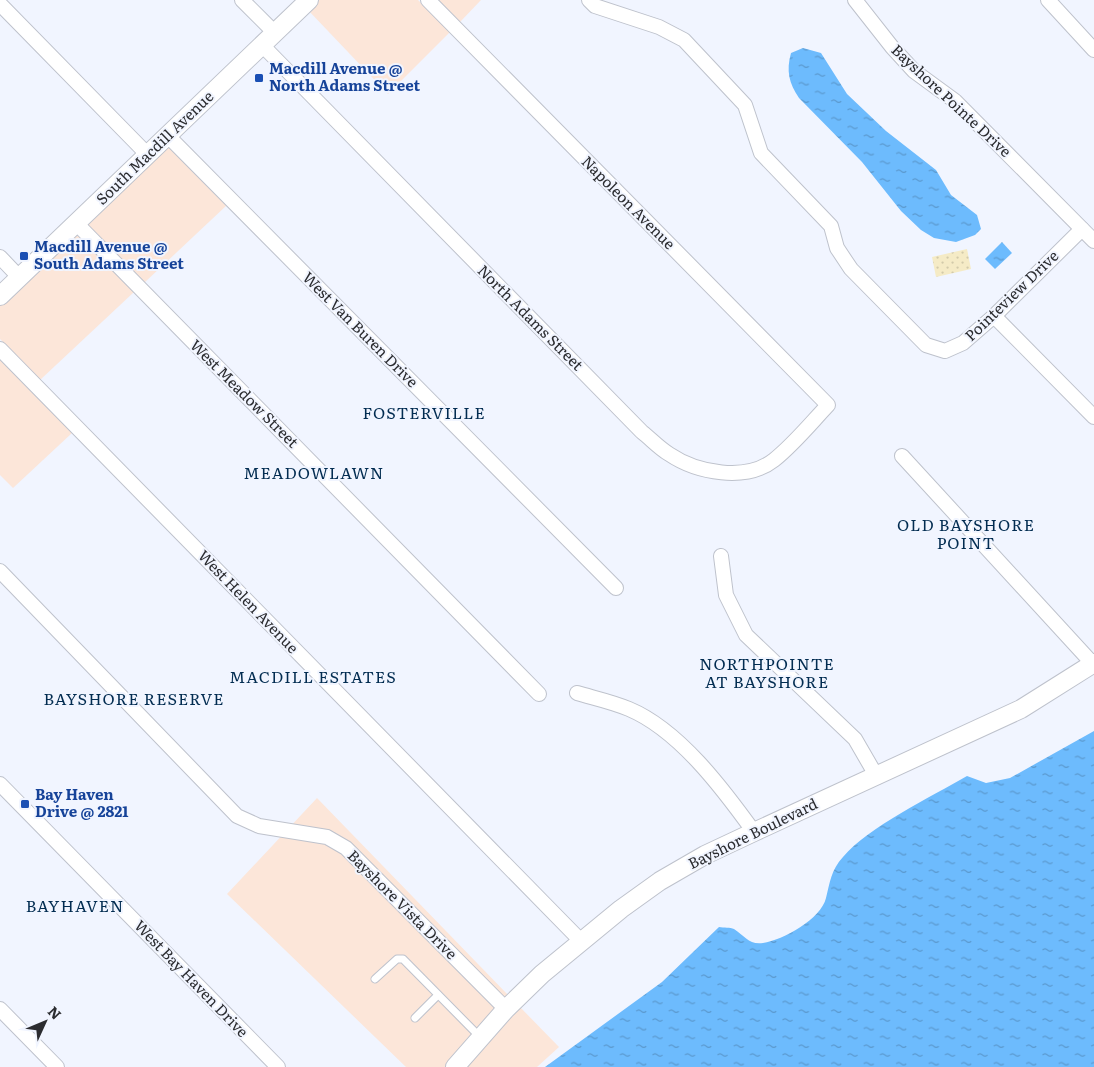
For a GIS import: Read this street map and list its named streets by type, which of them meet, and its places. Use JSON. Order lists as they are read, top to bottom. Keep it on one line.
{"streets":{"street":["Bayshore Pointe Drive","South Macdill Avenue","Napoleon Avenue","Pointeview Drive","North Adams Street","West Van Buren Drive","West Meadow Street","West Helen Avenue","Bayshore Boulevard","Bayshore Vista Drive","West Bay Haven Drive"]},"crossings":[["Bayshore Pointe Drive","Pointeview Drive"],["South Macdill Avenue","North Adams Street"],["South Macdill Avenue","West Van Buren Drive"],["South Macdill Avenue","West Meadow Street"],["Napoleon Avenue","North Adams Street"],["West Helen Avenue","Bayshore Boulevard"],["Bayshore Boulevard","Bayshore Vista Drive"]],"districts":["FOSTERVILLE","MEADOWLAWN","OLD BAYSHORE POINT","NORTHPOINTE AT BAYSHORE","MACDILL ESTATES","BAYSHORE RESERVE","BAYHAVEN"],"places":{"transit":["Macdill Avenue @ North Adams Street","Macdill Avenue @ South Adams Street","Bay Haven Drive @ 2821"]},"north":"top right"}
